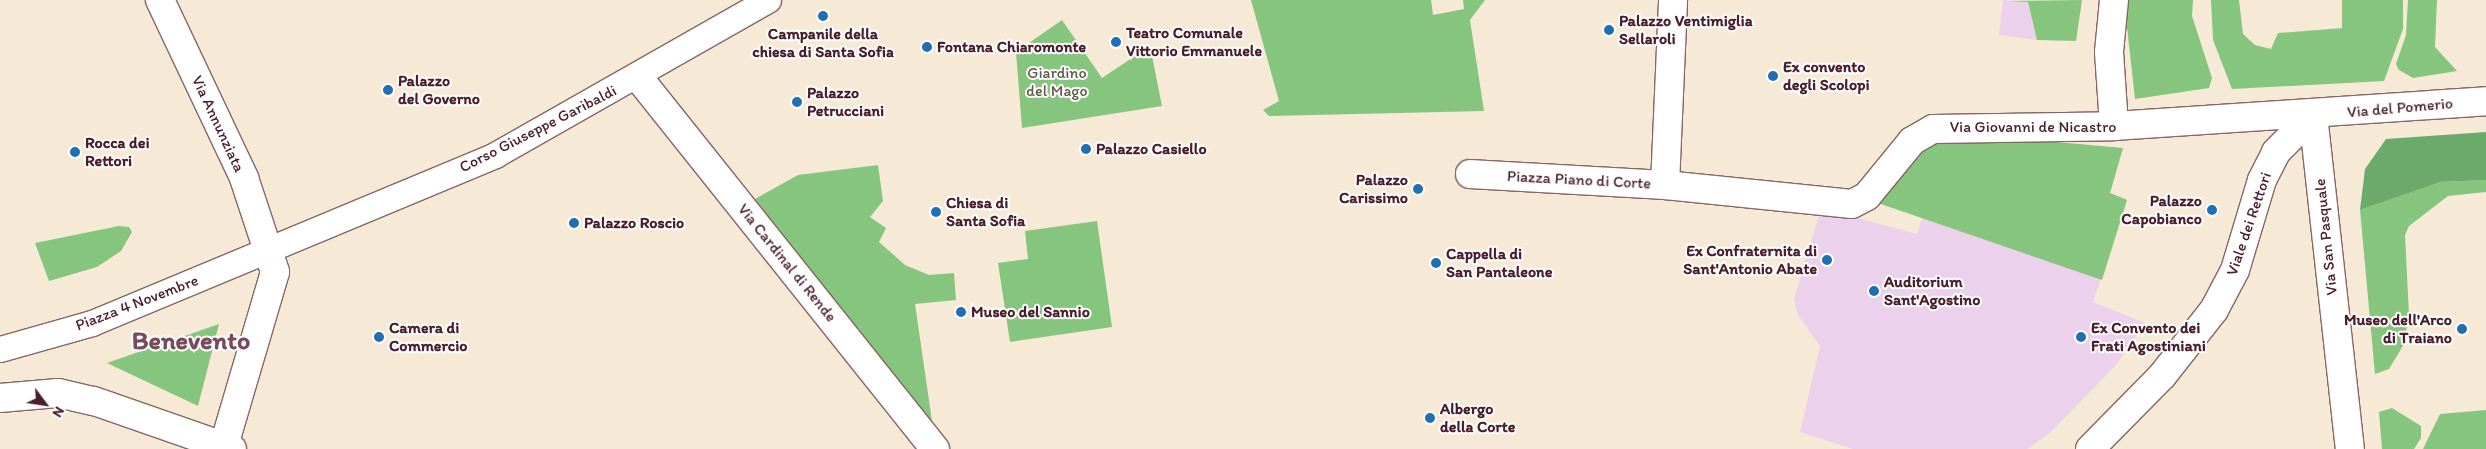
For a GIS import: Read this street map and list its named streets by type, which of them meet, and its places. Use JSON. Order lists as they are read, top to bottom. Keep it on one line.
{"streets":{"street":["Via del Pomerio","Via Annunziata","Via Giovanni de Nicastro","Corso Giuseppe Garibaldi","Piazza Piano di Corte","Viale dei Rettori","Via San Pasquale","Via Cardinal di Rende","Piazza 4 Novembre"]},"crossings":[["Via del Pomerio","Via Giovanni de Nicastro"],["Via del Pomerio","Viale dei Rettori"],["Via del Pomerio","Via San Pasquale"],["Via Annunziata","Corso Giuseppe Garibaldi"],["Via Annunziata","Piazza 4 Novembre"],["Via Giovanni de Nicastro","Piazza Piano di Corte"],["Via Giovanni de Nicastro","Viale dei Rettori"],["Via Giovanni de Nicastro","Via San Pasquale"],["Corso Giuseppe Garibaldi","Via Cardinal di Rende"],["Corso Giuseppe Garibaldi","Piazza 4 Novembre"],["Viale dei Rettori","Via San Pasquale"]],"districts":["Benevento"],"parks":["Giardino del Mago"],"places":["Campanile della chiesa di Santa Sofia","Palazzo Ventimiglia Sellaroli","Teatro Comunale Vittorio Emmanuele","Fontana Chiaromonte","Ex convento degli Scolopi","Palazzo del Governo","Palazzo Petrucciani","Palazzo Casiello","Rocca dei Rettori","Palazzo Carissimo","Palazzo Capobianco","Chiesa di Santa Sofia","Palazzo Roscio","Ex Confraternita di Sant'Antonio Abate","Cappella di San Pantaleone","Auditorium Sant'Agostino","Museo del Sannio","Museo dell'Arco di Traiano","Camera di Commercio","Ex Convento dei Frati Agostiniani","Albergo della Corte"],"north":"bottom right"}
